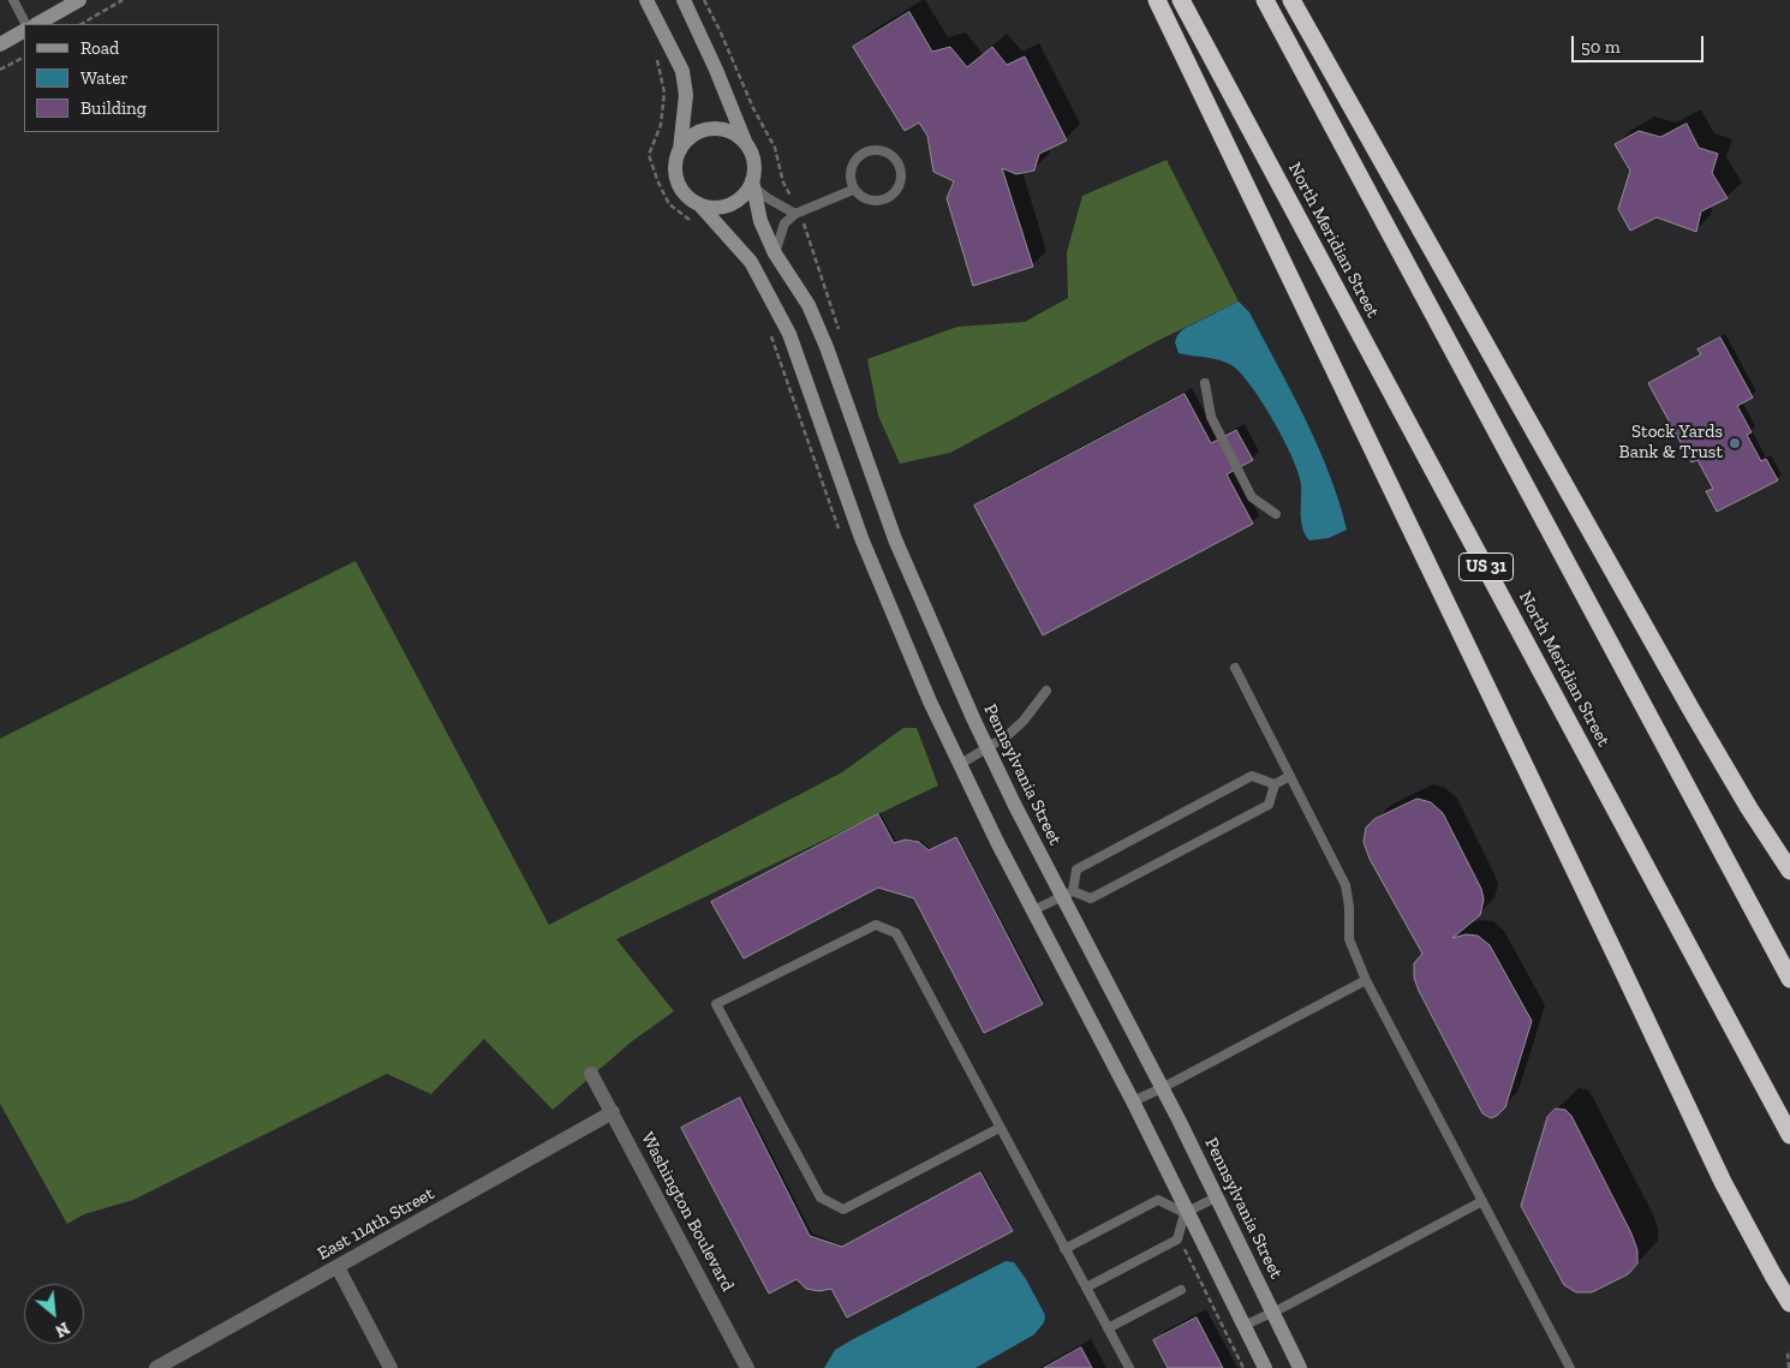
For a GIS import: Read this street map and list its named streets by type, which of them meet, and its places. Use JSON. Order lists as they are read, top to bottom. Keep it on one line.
{"streets":{"highway":["North Meridian Street","US 31"],"main road":["Pennsylvania Street"],"street":["Washington Boulevard","East 114th Street"]},"crossings":[["Washington Boulevard","East 114th Street"]],"places":["Stock Yards Bank & Trust"],"legend":["Road","Water","Building"],"scale_bar":"50 m","north":"bottom right"}
